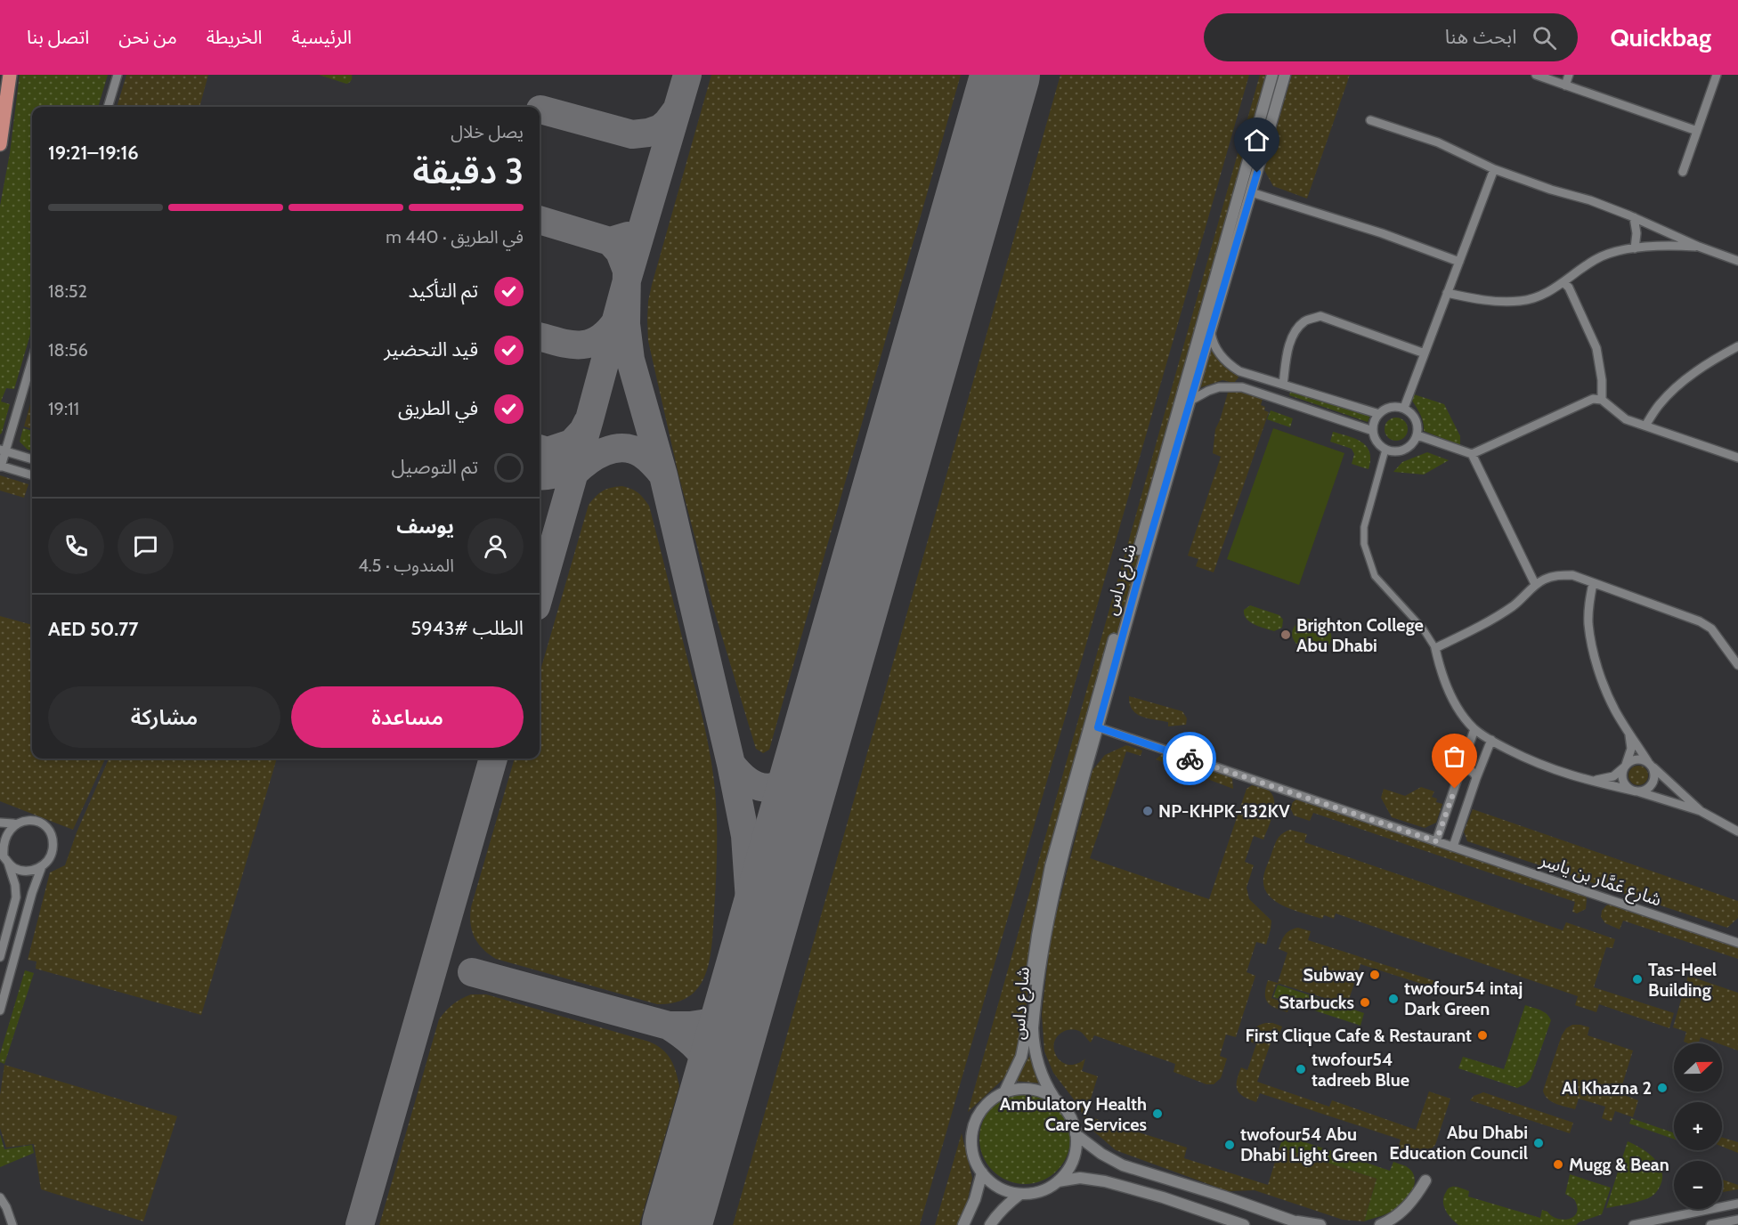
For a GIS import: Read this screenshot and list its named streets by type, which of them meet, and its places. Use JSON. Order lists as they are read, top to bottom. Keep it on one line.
{"streets":{"street":["شارع داس","شارع عَمَّار بن ياسِر"]},"crossings":[["شارع داس","شارع عَمَّار بن ياسِر"]],"places":["Brighton College Abu Dhabi","NP-KHPK-132KV","Subway","Tas-Heel Building","twofour54 intaj Dark Green","Starbucks","First Clique Cafe & Restaurant","twofour54 tadreeb Blue","Al Khazna 2","Ambulatory Health Care Services","Abu Dhabi Education Council","twofour54 Abu Dhabi Light Green","Mugg & Bean"],"north":"right","page":{"header":"Quickbag","search":"ابحث هنا","nav":["الرئيسية","الخريطة","من نحن","اتصل بنا"],"heading":["3 دقيقة","يصل خلال","19:16–19:21"],"panel":["يوسف","المندوب · 4.5","الطلب #5943","AED 50.77"],"bar":"في الطريق · 440 m","list":[["تم التأكيد","18:52"],["قيد التحضير","18:56"],["في الطريق","19:11"],"تم التوصيل"],"buttons":["مساعدة","مشاركة"],"map_buttons":["+","−"]}}
